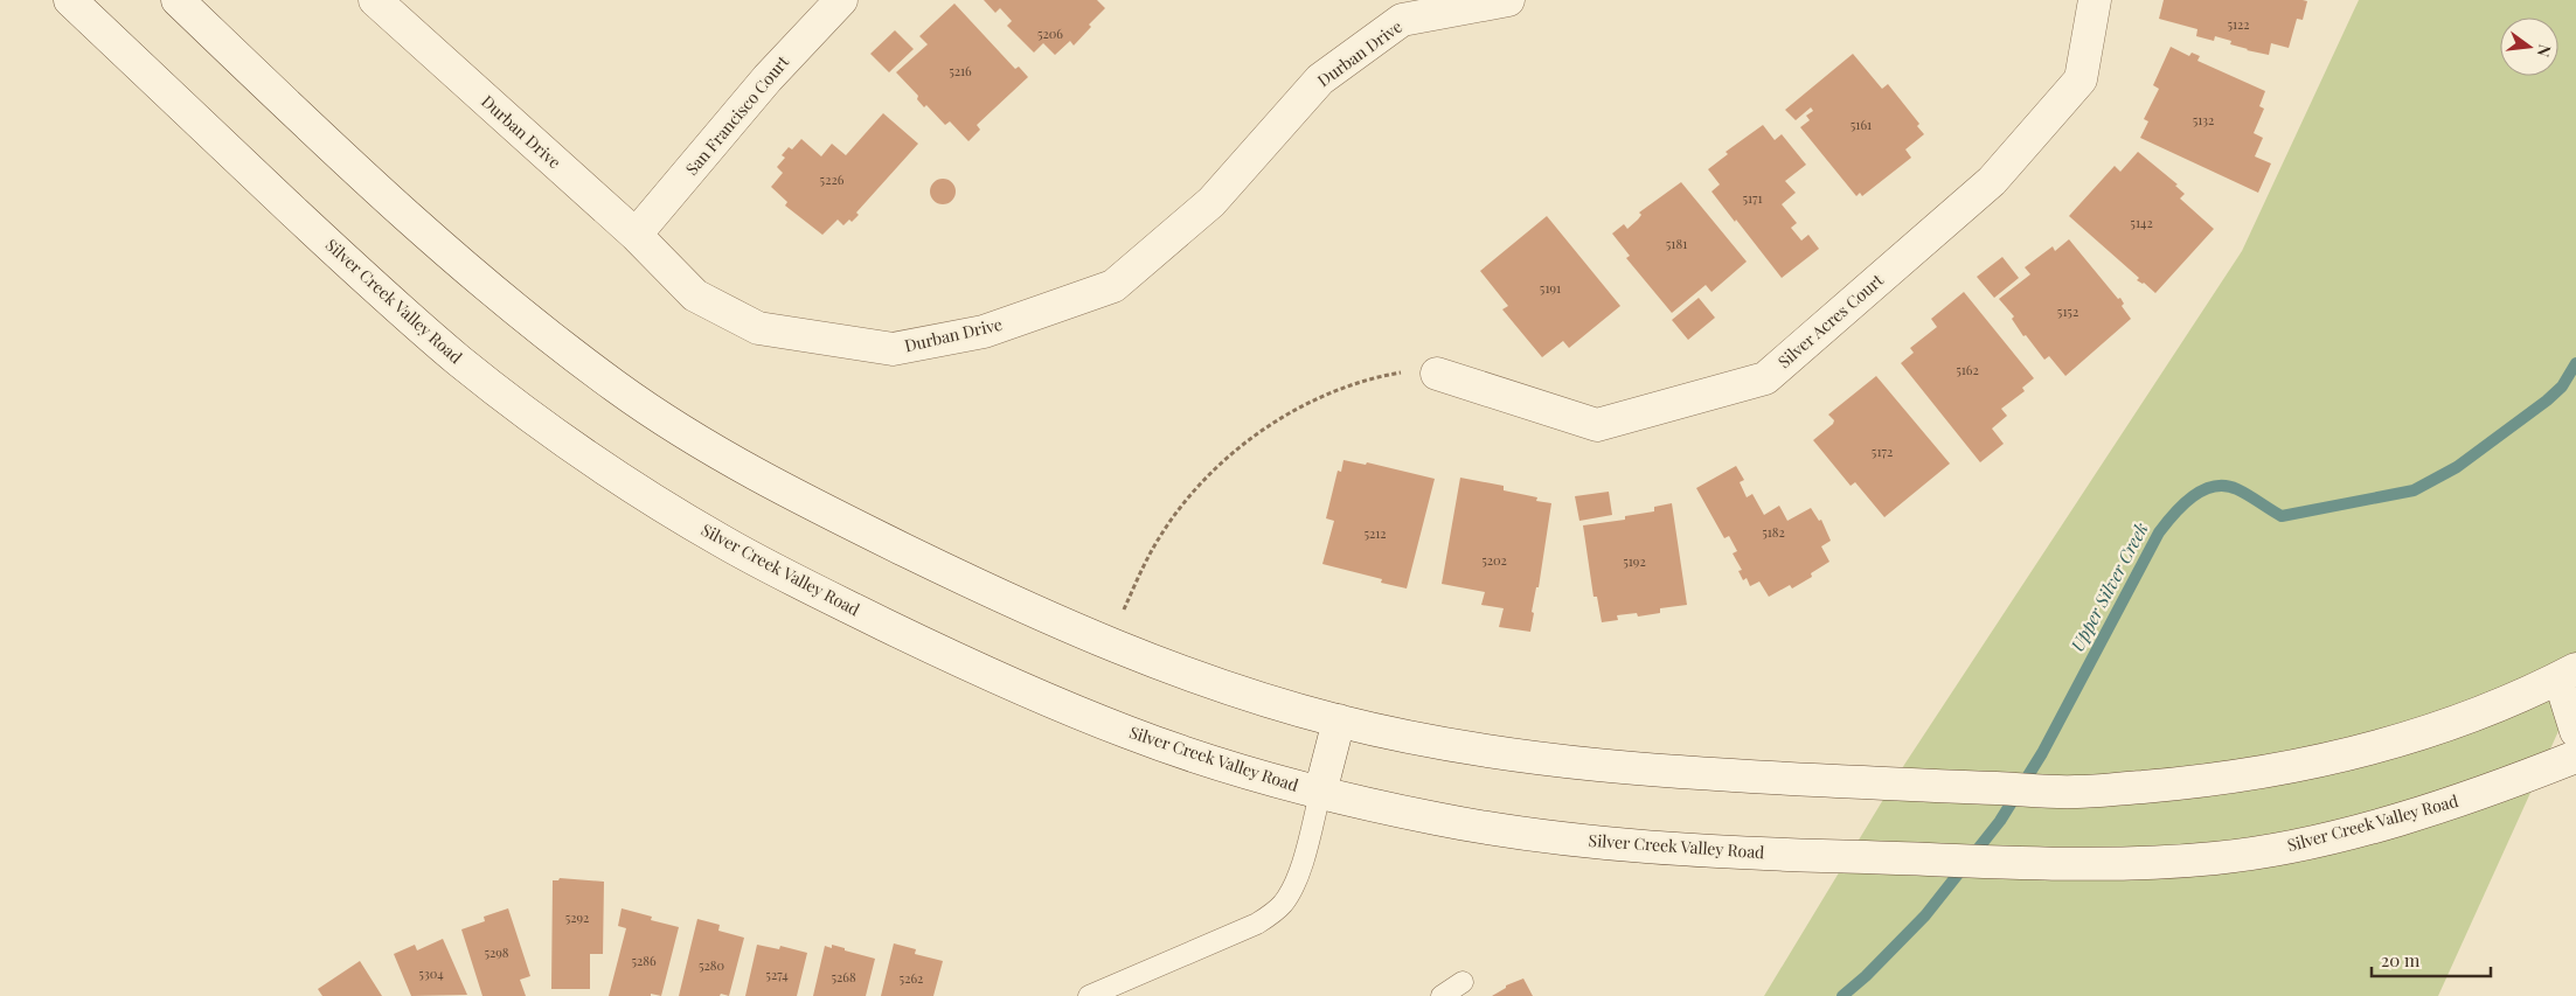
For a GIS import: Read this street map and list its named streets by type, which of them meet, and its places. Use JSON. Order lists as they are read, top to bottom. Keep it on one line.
{"streets":{"main road":["Durban Drive","San Francisco Court","Silver Creek Valley Road","Silver Acres Court"]},"crossings":[["Durban Drive","San Francisco Court"]],"water":["Upper Silver Creek"],"house_numbers":["5122","5206","5216","5132","5161","5226","5171","5142","5181","5191","5152","5162","5172","5182","5212","5202","5192","5292","5298","5286","5280","5304","5274","5268","5262"],"scale_bar":"20 m","north":"right"}
